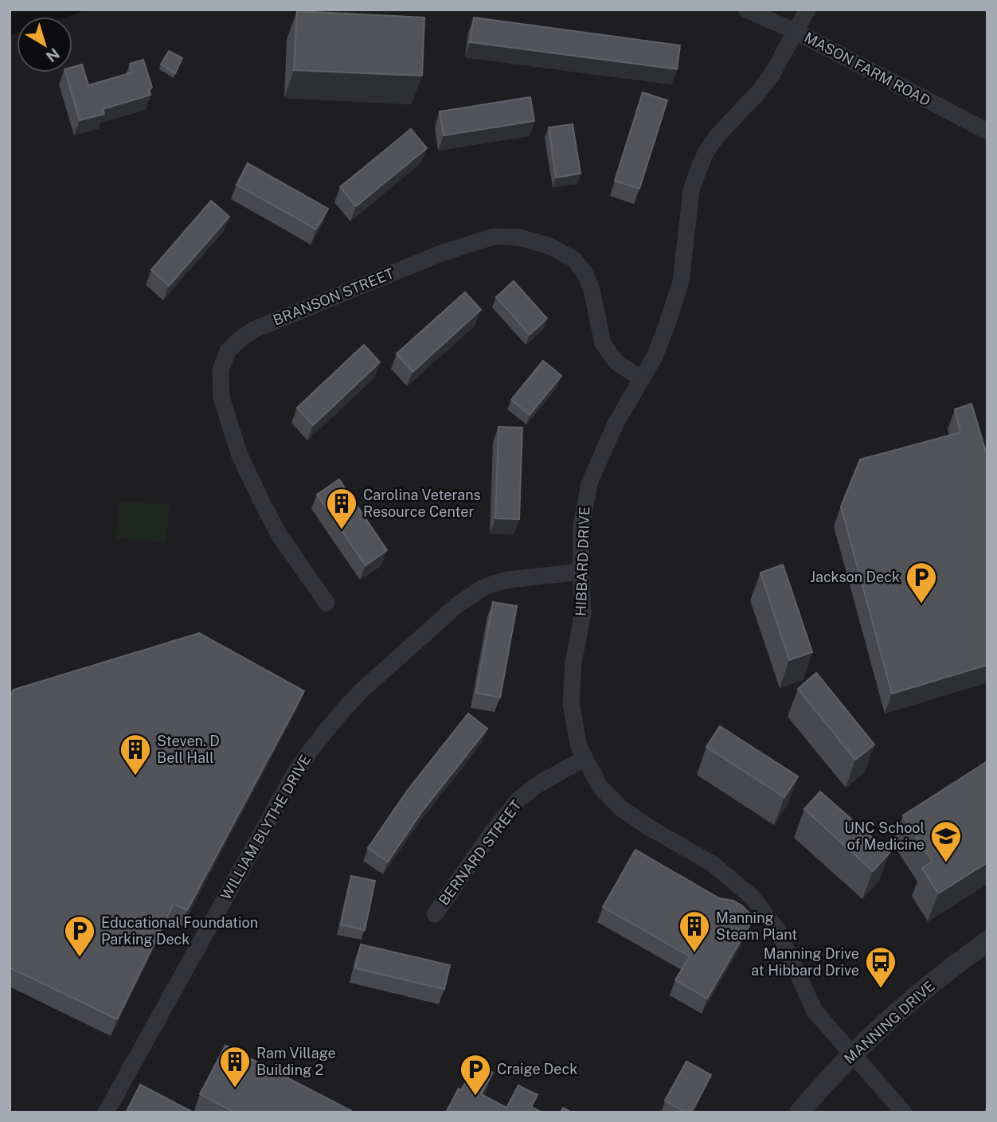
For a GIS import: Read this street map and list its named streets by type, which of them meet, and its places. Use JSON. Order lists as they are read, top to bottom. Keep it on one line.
{"streets":{"street":["MASON FARM ROAD","BRANSON STREET","HIBBARD DRIVE","WILLIAM BLYTHE DRIVE","BERNARD STREET","MANNING DRIVE"]},"crossings":[["MASON FARM ROAD","HIBBARD DRIVE"],["BRANSON STREET","HIBBARD DRIVE"],["HIBBARD DRIVE","WILLIAM BLYTHE DRIVE"],["HIBBARD DRIVE","BERNARD STREET"],["HIBBARD DRIVE","MANNING DRIVE"]],"places":{"building":["Carolina Veterans Resource Center","Steven. D Bell Hall","Manning Steam Plant","Ram Village Building 2"],"parking":["Jackson Deck","Educational Foundation Parking Deck","Craige Deck"],"school or university":["UNC School of Medicine"],"bus stop":["Manning Drive at Hibbard Drive"]},"north":"bottom right"}
